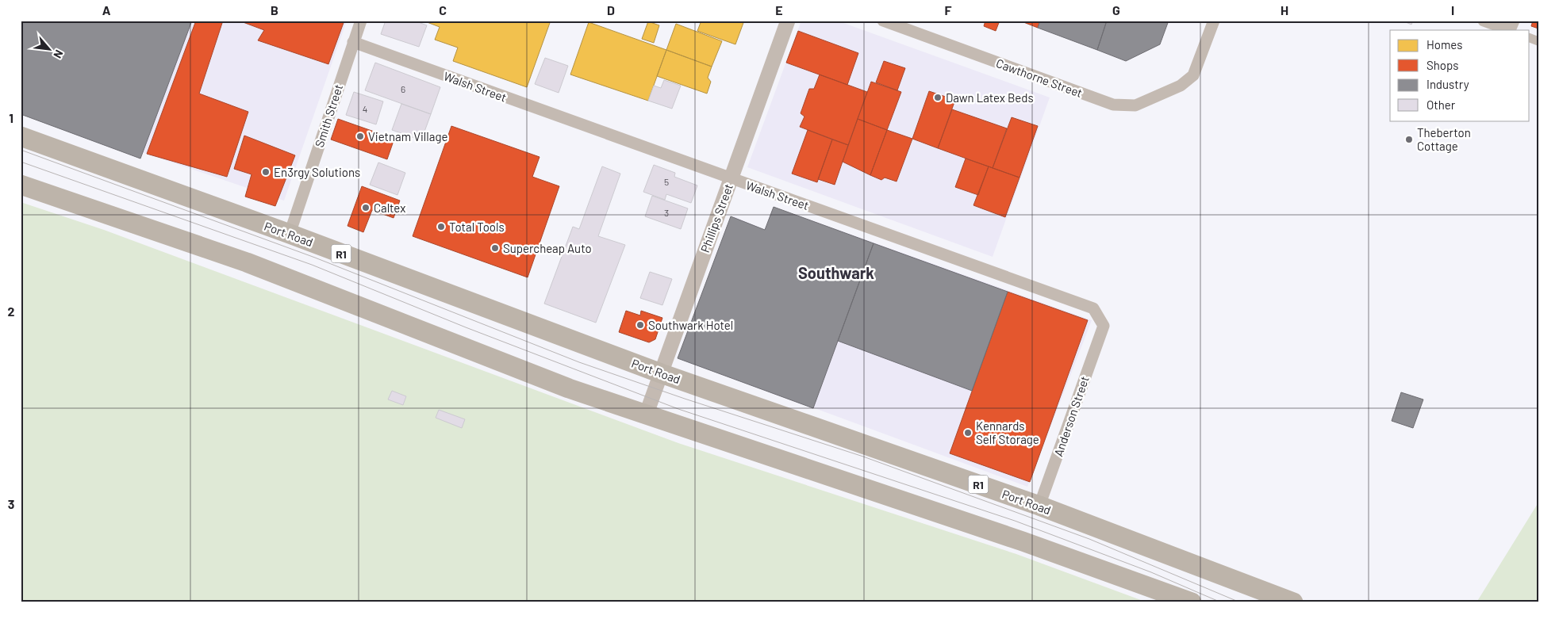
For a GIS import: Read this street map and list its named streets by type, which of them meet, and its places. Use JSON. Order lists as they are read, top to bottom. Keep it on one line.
{"streets":{"highway":["Port Road","R1"],"street":["Cawthorne Street","Walsh Street","Smith Street","Phillips Street","Anderson Street"]},"crossings":[["Walsh Street","Smith Street"],["Walsh Street","Phillips Street"],["Walsh Street","Anderson Street"],["Smith Street","Port Road"],["Phillips Street","Port Road"],["Port Road","Anderson Street"]],"districts":["Southwark"],"places":["Dawn Latex Beds","Vietnam Village","Theberton Cottage","En3rgy Solutions","Caltex","Total Tools","Supercheap Auto","Southwark Hotel","Kennards Self Storage"],"house_numbers":["6","4","5","3"],"legend":["Homes","Shops","Industry","Other"],"north":"bottom right","grid":{"columns":["A","B","C","D","E","F","G","H","I"],"rows":["1","2","3"]}}
